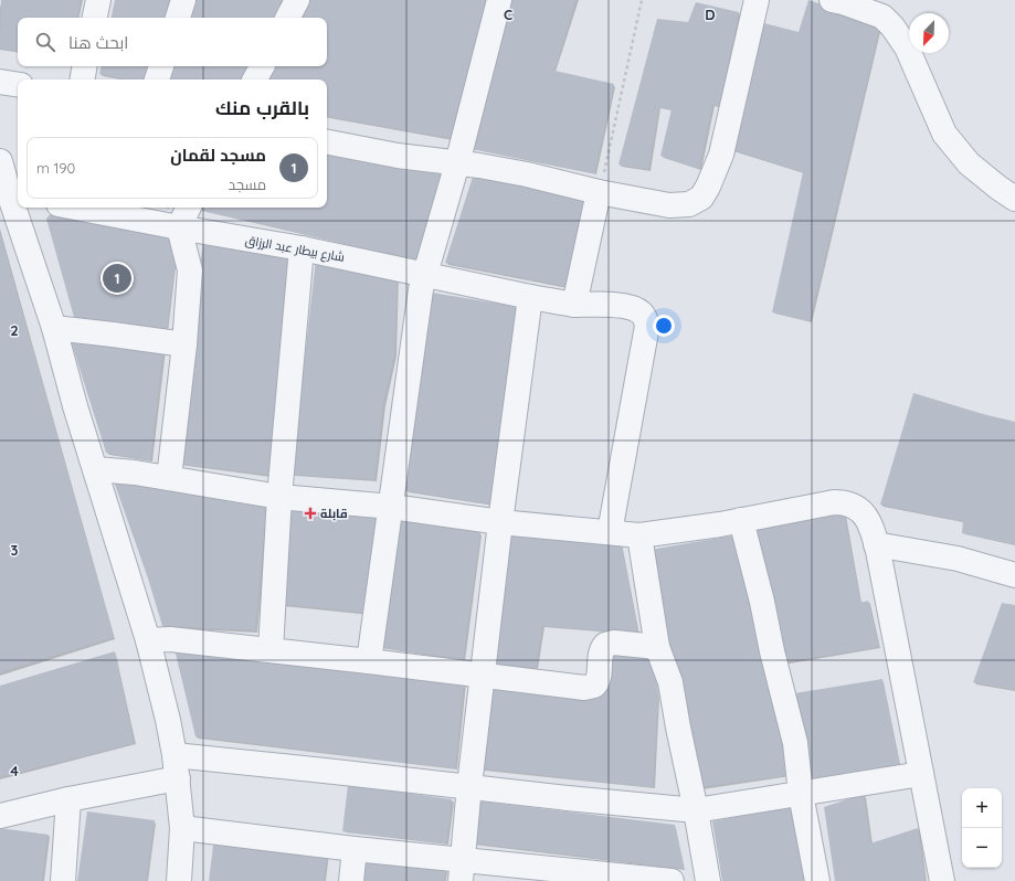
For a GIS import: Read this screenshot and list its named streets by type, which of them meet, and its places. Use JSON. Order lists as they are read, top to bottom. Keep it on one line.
{"streets":{"street":["شارع بيطار عبد الرزاق"]},"places":{"health":["قابلة"]},"north":"bottom left","page":{"search":"ابحث هنا","heading":"بالقرب منك","list":[{"mark":"1","name":"مسجد لقمان","note":"مسجد","value":"190 m"}],"pins":"1","map_buttons":["+","−"]},"grid":{"columns":["C","D"],"rows":["2","3","4"]}}
